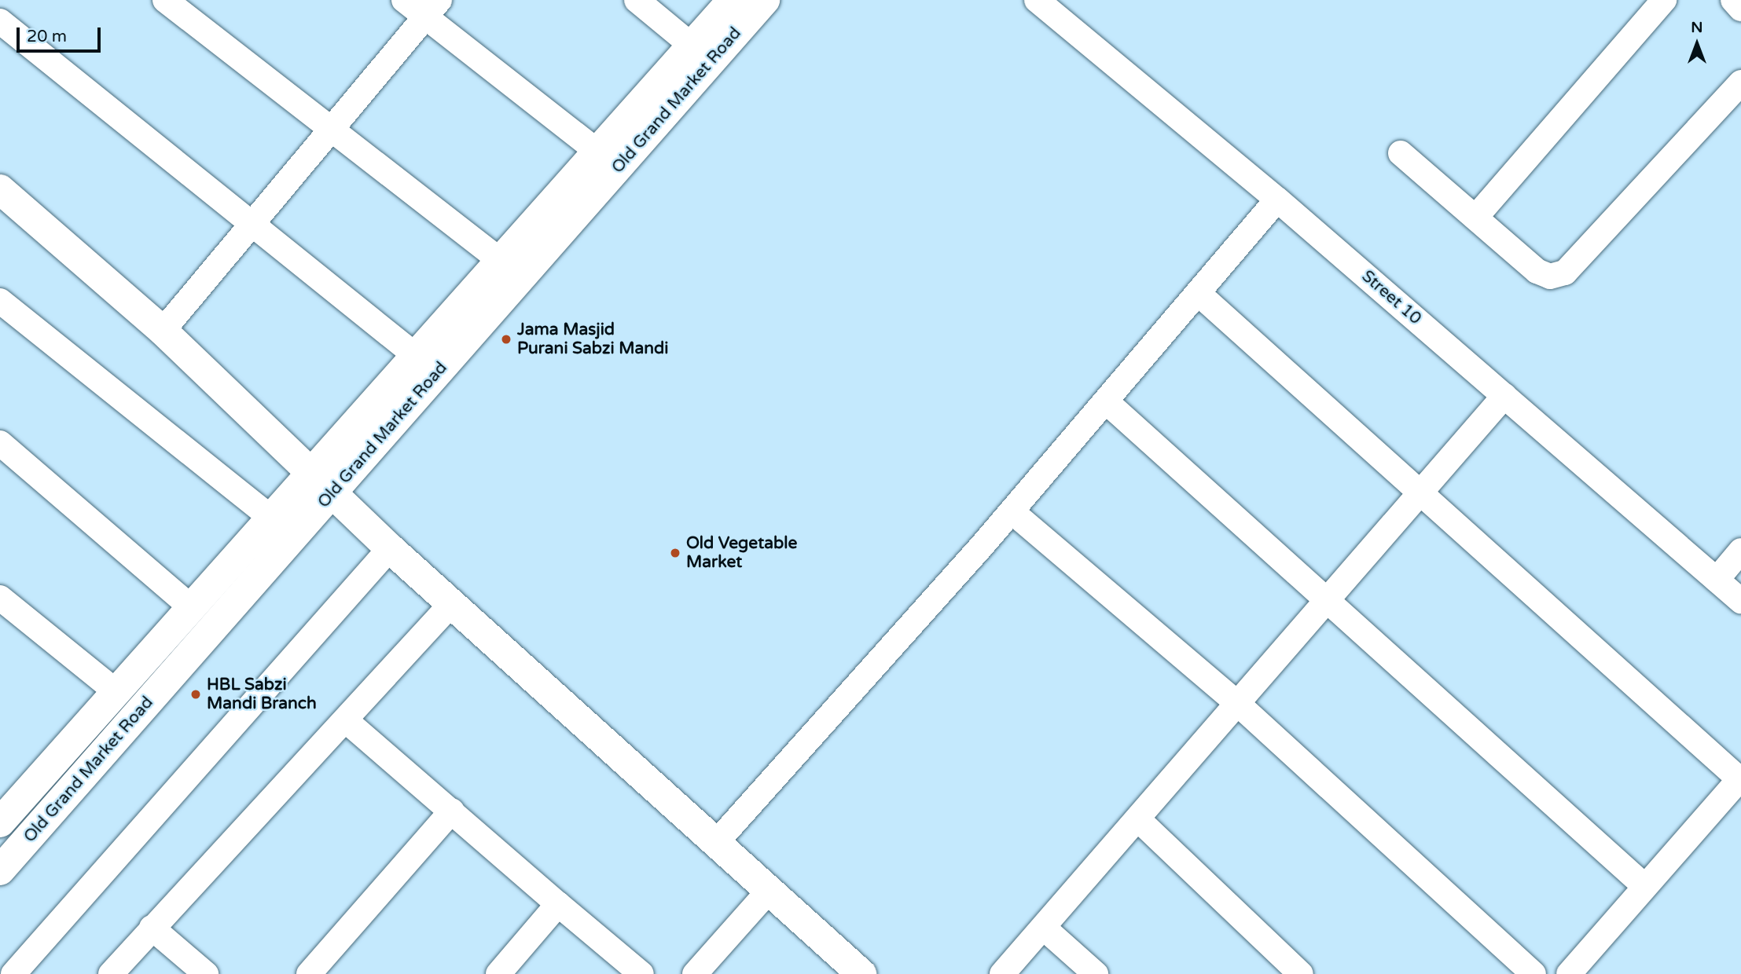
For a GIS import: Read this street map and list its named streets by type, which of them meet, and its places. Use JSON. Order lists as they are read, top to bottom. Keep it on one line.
{"streets":{"street":["Old Grand Market Road","Street 10"]},"places":["Jama Masjid Purani Sabzi Mandi","Old Vegetable Market","HBL Sabzi Mandi Branch"],"scale_bar":"20 m","north":"top"}
